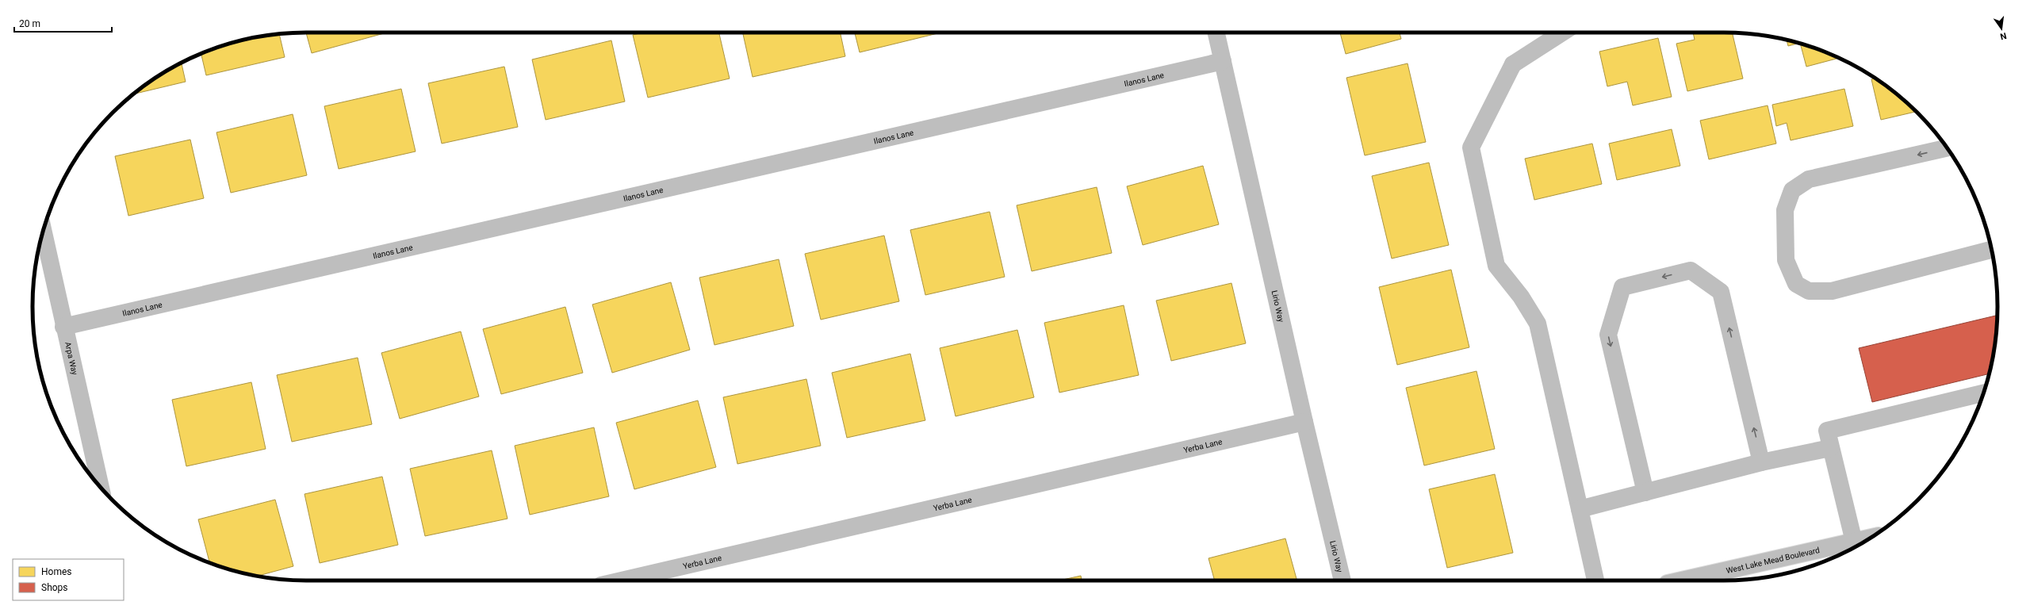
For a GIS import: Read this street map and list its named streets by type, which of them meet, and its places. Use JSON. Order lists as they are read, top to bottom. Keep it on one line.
{"streets":{"street":["Ilanos Lane","Lirio Way","Arpa Way","Yerba Lane","West Lake Mead Boulevard"]},"crossings":[["Ilanos Lane","Lirio Way"],["Ilanos Lane","Arpa Way"],["Lirio Way","Yerba Lane"]],"legend":["Homes","Shops"],"scale_bar":"20 m","north":"bottom"}
